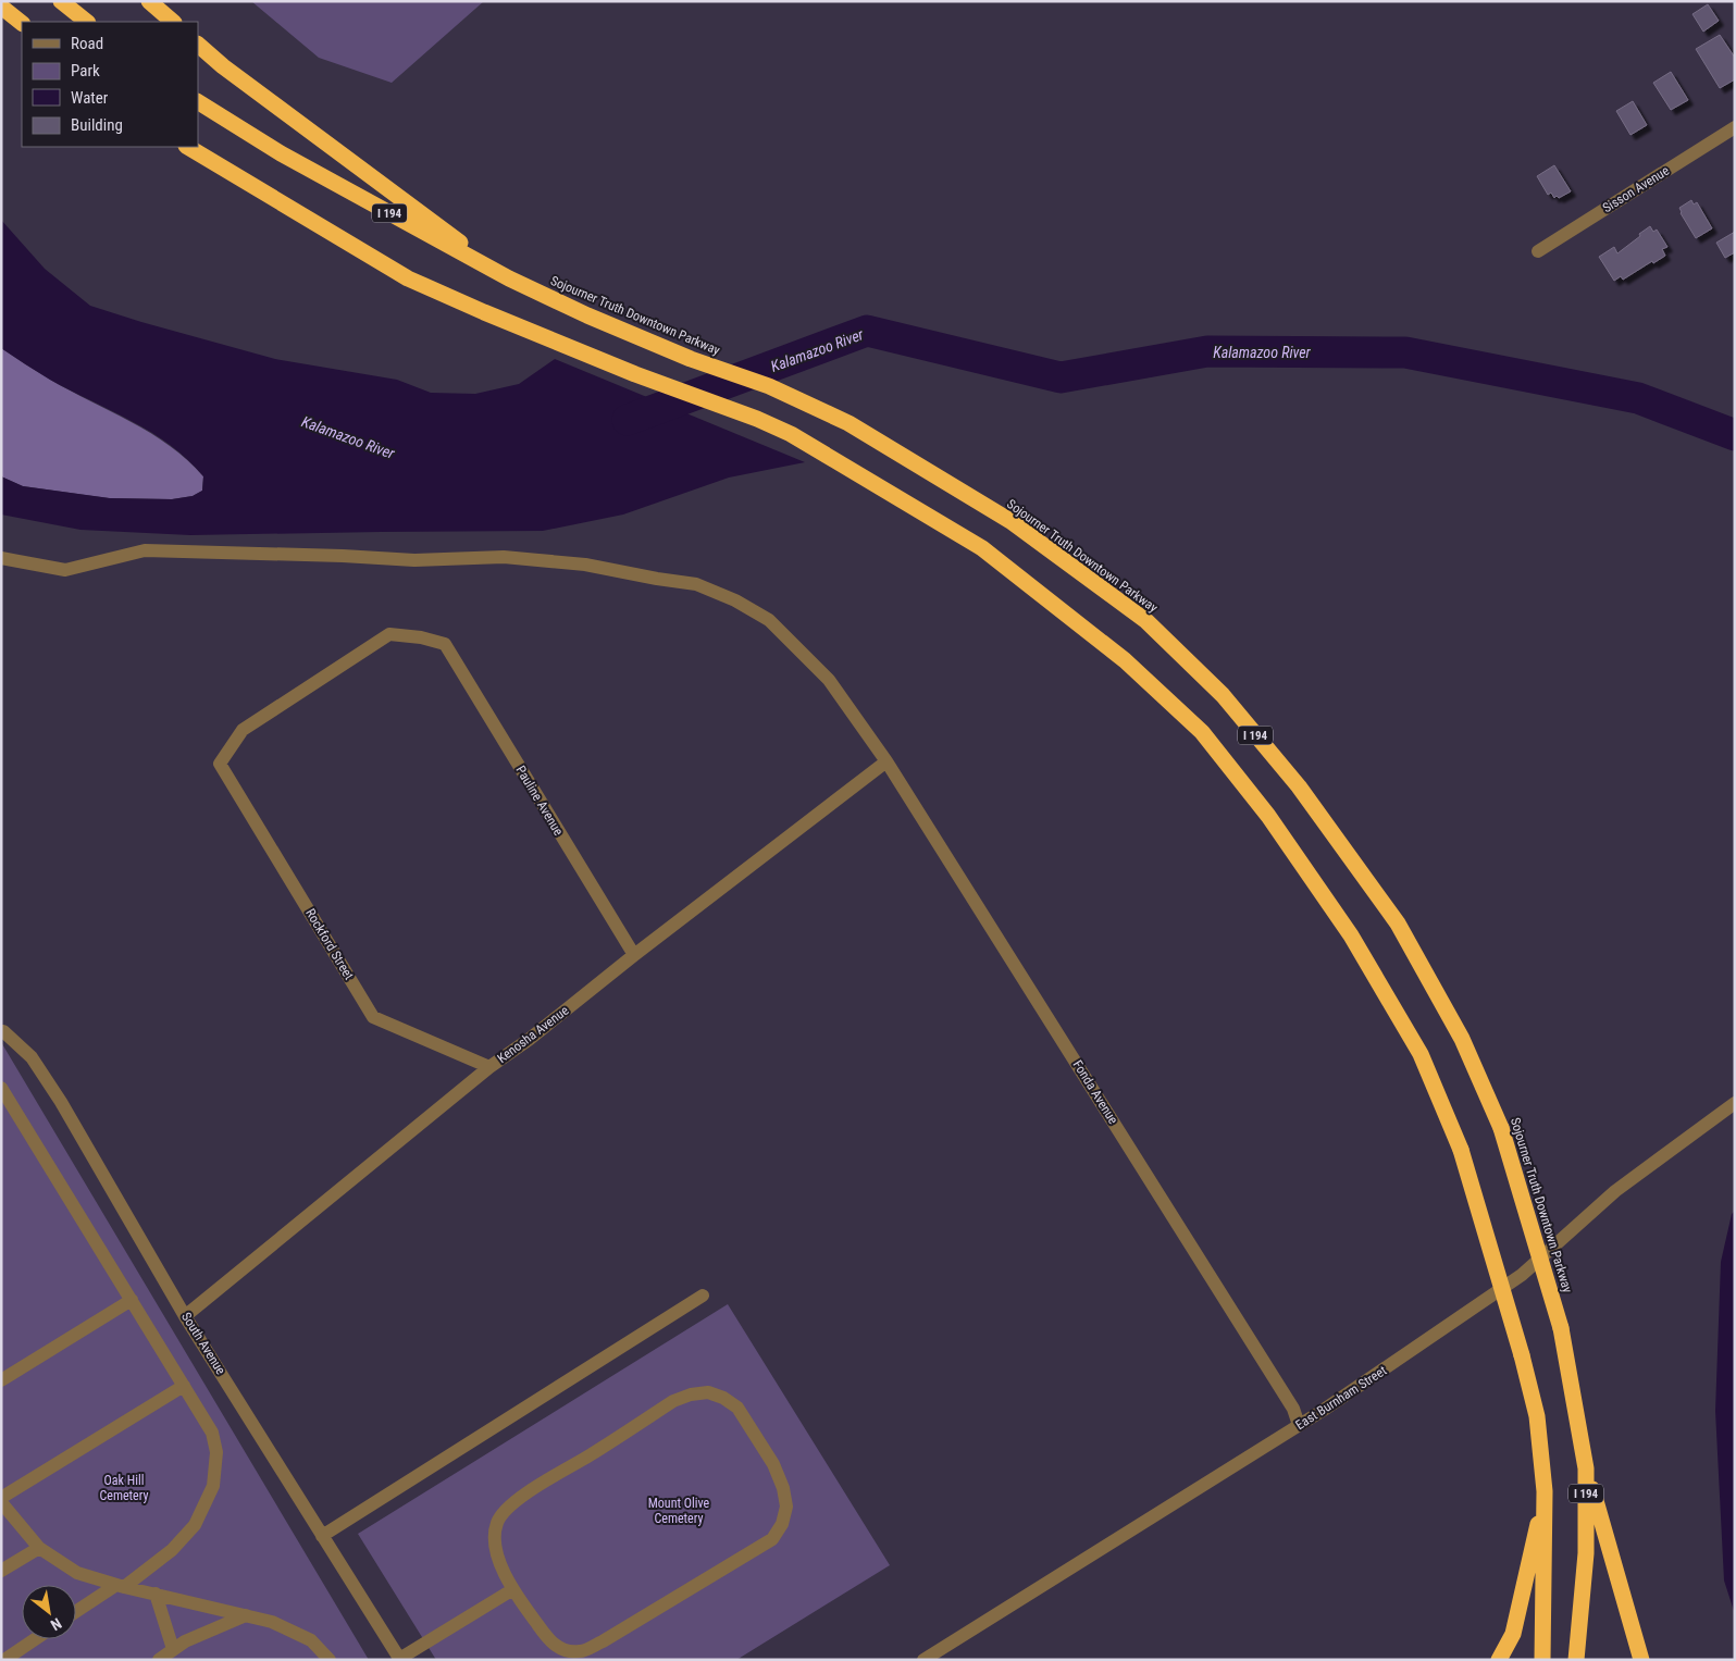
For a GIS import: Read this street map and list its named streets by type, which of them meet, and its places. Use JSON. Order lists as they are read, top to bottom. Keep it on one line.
{"streets":{"highway":["I 194","Sojourner Truth Downtown Parkway"],"street":["Sisson Avenue","Pauline Avenue","Rockford Street","Kenosha Avenue","Fonda Avenue","South Avenue","East Burnham Street"]},"crossings":[["Pauline Avenue","Rockford Street"],["Pauline Avenue","Kenosha Avenue"],["Rockford Street","Kenosha Avenue"],["Kenosha Avenue","Fonda Avenue"],["Kenosha Avenue","South Avenue"],["Fonda Avenue","East Burnham Street"]],"water":["Kalamazoo River"],"parks":["Oak Hill Cemetery","Mount Olive Cemetery"],"legend":["Road","Park","Water","Building"],"north":"bottom right"}
